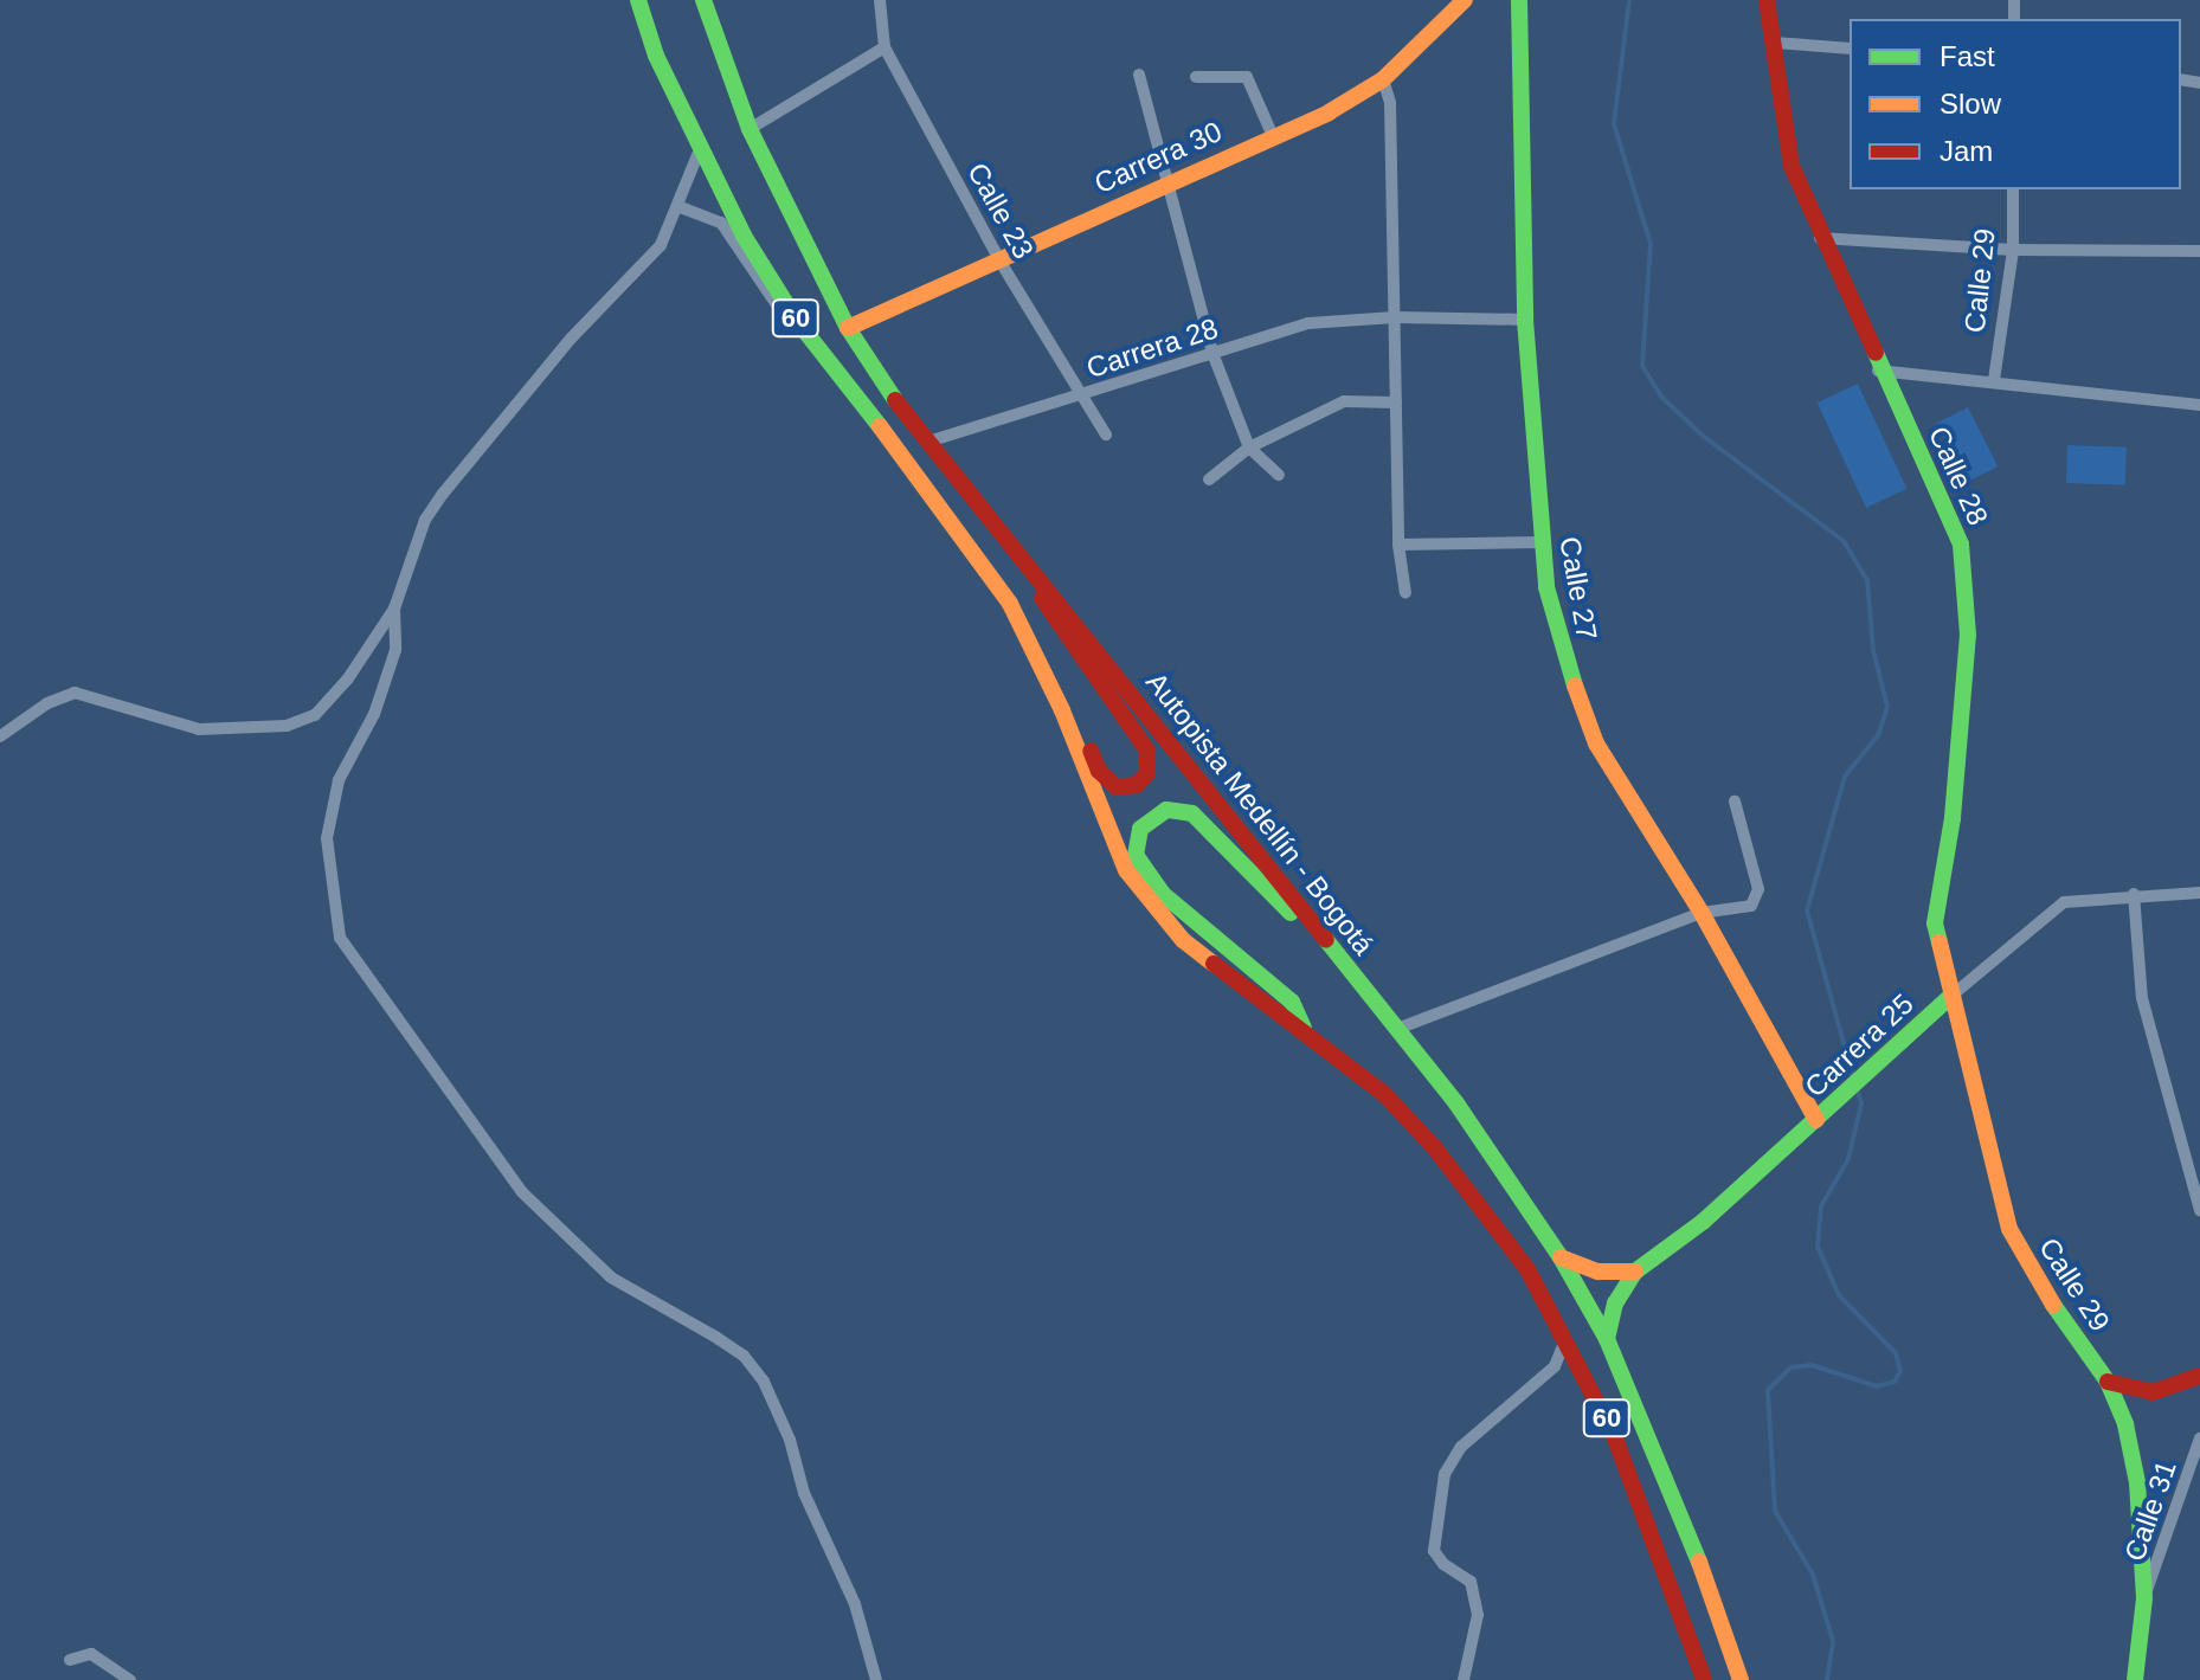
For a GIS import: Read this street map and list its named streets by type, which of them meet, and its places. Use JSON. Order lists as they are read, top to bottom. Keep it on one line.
{"streets":{"main road":["Carrera 30","Calle 29","60","Calle 28","Calle 27","Autopista Medellín - Bogotá","Carrera 25"],"street":["Calle 23","Carrera 28","Calle 31"]},"crossings":[["Carrera 30","Calle 23"],["Carrera 30","Autopista Medellín - Bogotá"],["Calle 23","Carrera 28"],["Calle 29","Calle 28"],["Calle 29","Carrera 25"],["Calle 29","Calle 31"],["Carrera 28","Calle 27"],["Carrera 28","Autopista Medellín - Bogotá"],["Calle 28","Carrera 25"],["Calle 27","Carrera 25"],["Autopista Medellín - Bogotá","Carrera 25"]],"legend":["Fast","Slow","Jam"]}
